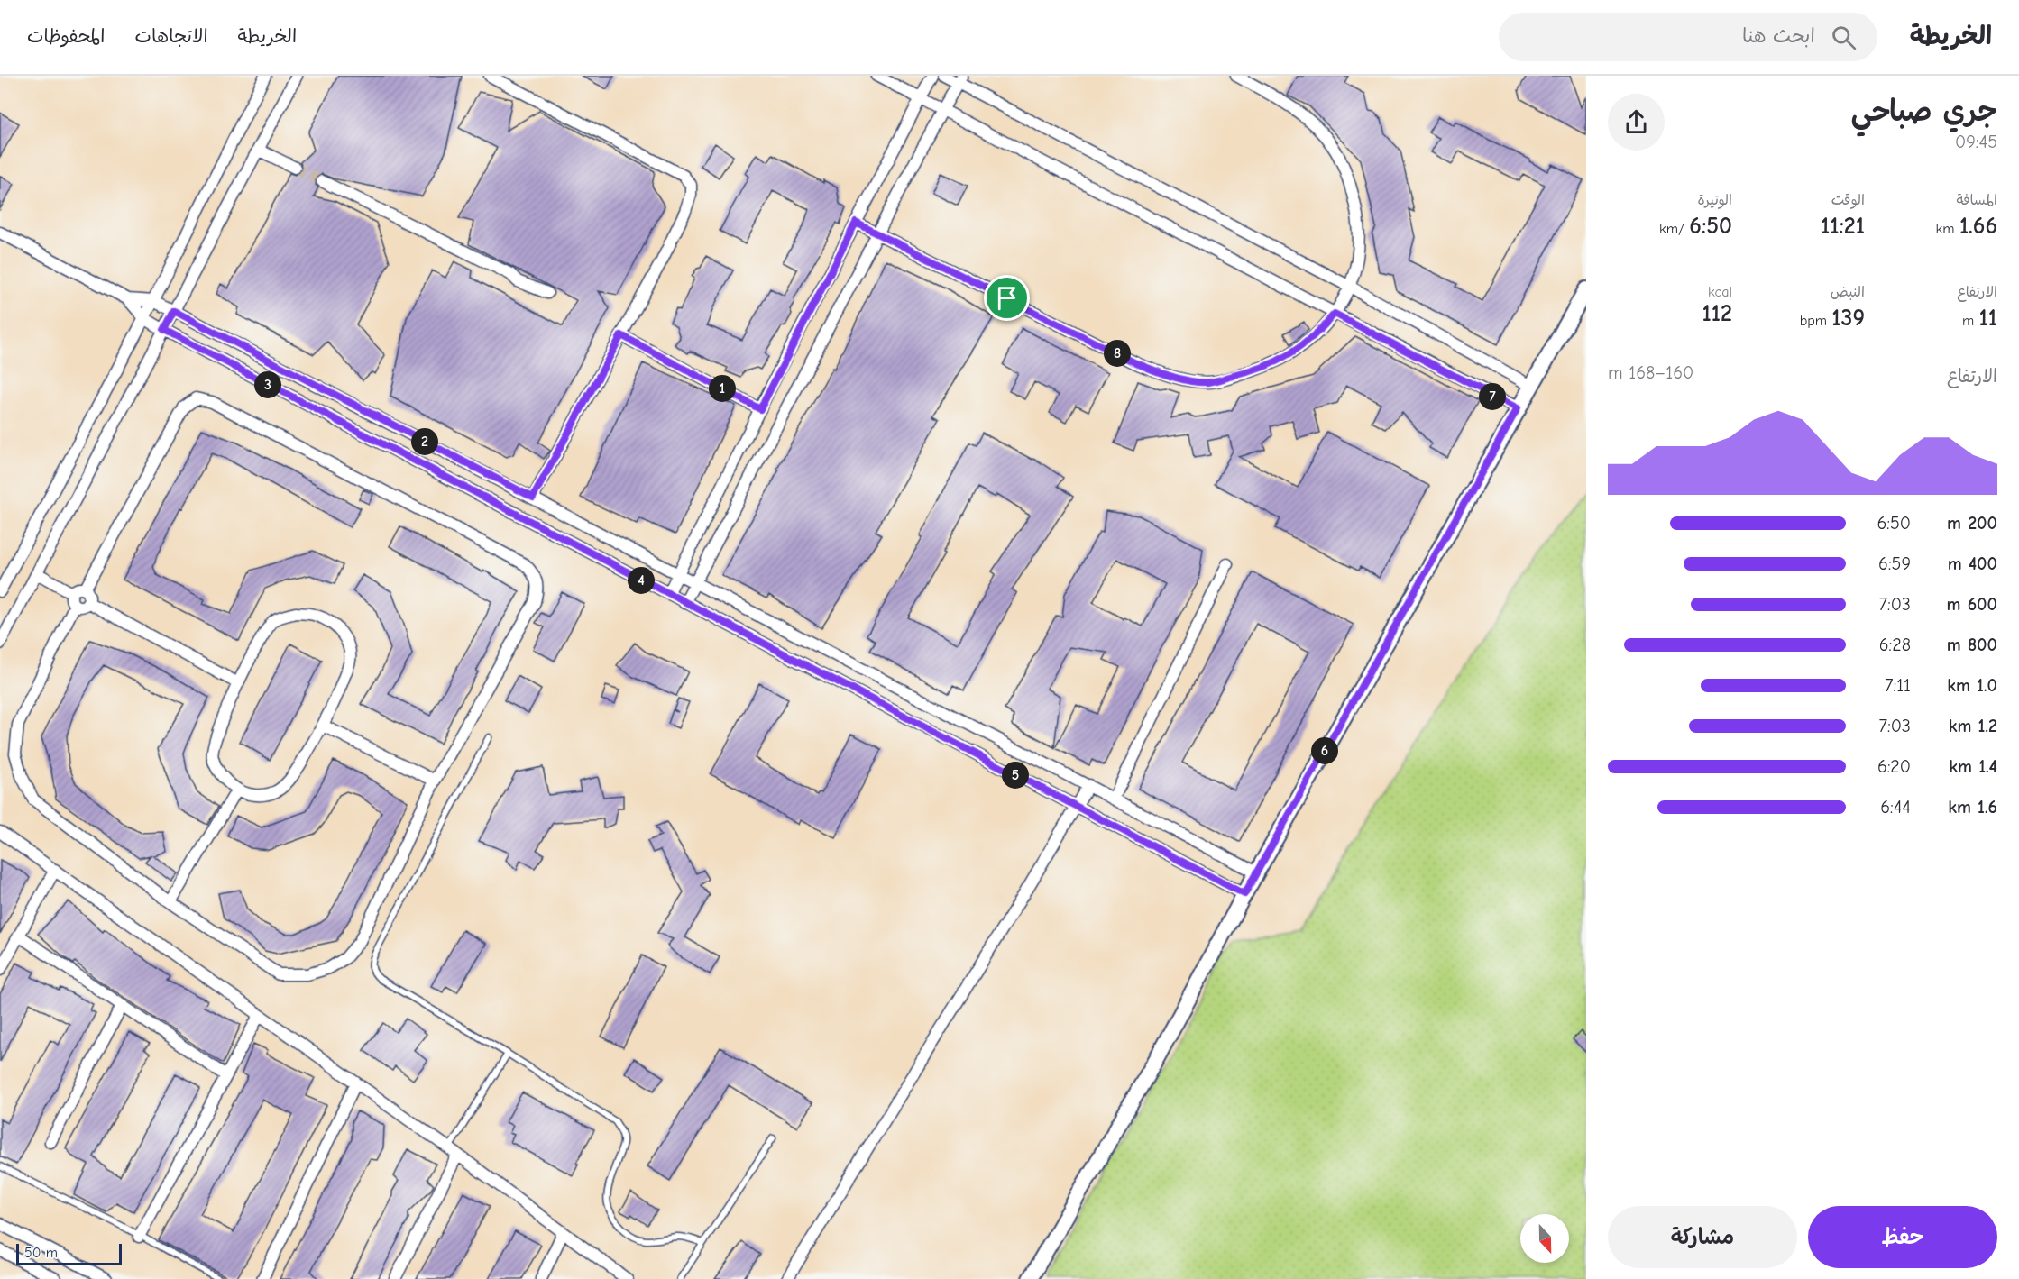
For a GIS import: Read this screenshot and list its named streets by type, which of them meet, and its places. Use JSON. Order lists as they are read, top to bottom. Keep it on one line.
{"scale_bar":"50 m","north":"bottom","page":{"header":"الخريطة","search":"ابحث هنا","nav":["الخريطة","الاتجاهات","المحفوظات"],"heading":["جري صباحي","09:45"],"stats":[["المسافة","1.66 km"],["الوقت","11:21"],["الوتيرة","6:50 /km"],["الارتفاع","11 m"],["النبض","139 bpm"],["kcal","112"]],"pins":["8","3","1","7","2","4","6","5"],"chart":["الارتفاع","160–168 m"],"list":[{"name":"200 m","note":"6:50"},{"name":"400 m","note":"6:59"},{"name":"600 m","note":"7:03"},{"name":"800 m","note":"6:28"},{"name":"1.0 km","note":"7:11"},{"name":"1.2 km","note":"7:03"},{"name":"1.4 km","note":"6:20"},{"name":"1.6 km","note":"6:44"}],"buttons":["حفظ","مشاركة"],"scale":"50 m"}}
